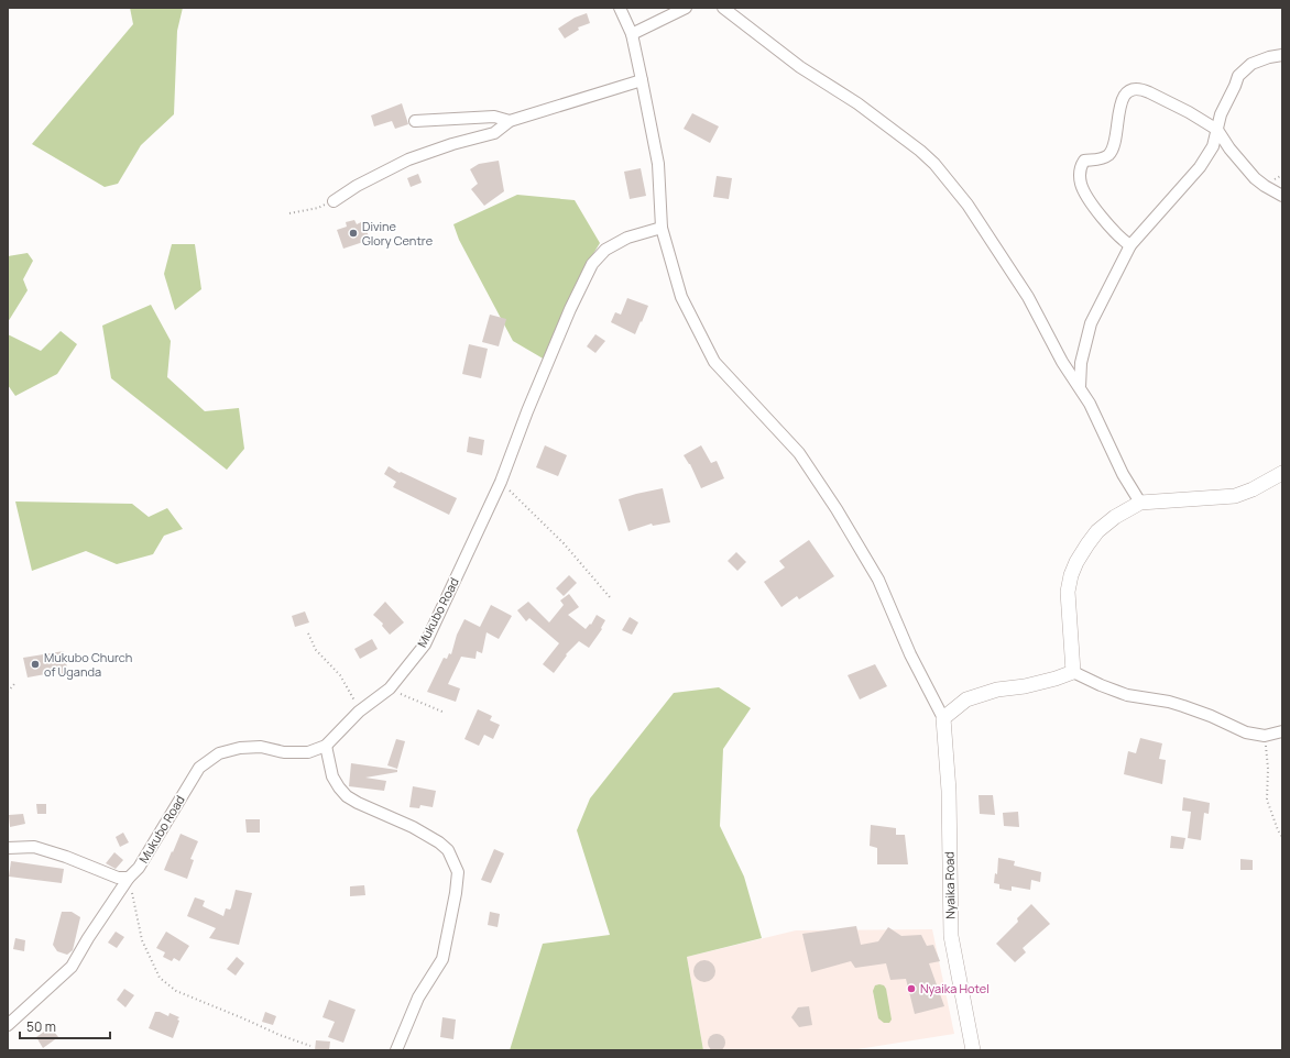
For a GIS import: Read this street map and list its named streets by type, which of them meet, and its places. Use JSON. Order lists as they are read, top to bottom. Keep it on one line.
{"streets":{"street":["Mukubo Road","Nyaika Road"]},"places":["Divine Glory Centre","Mukubo Church of Uganda","Nyaika Hotel"],"scale_bar":"50 m"}
